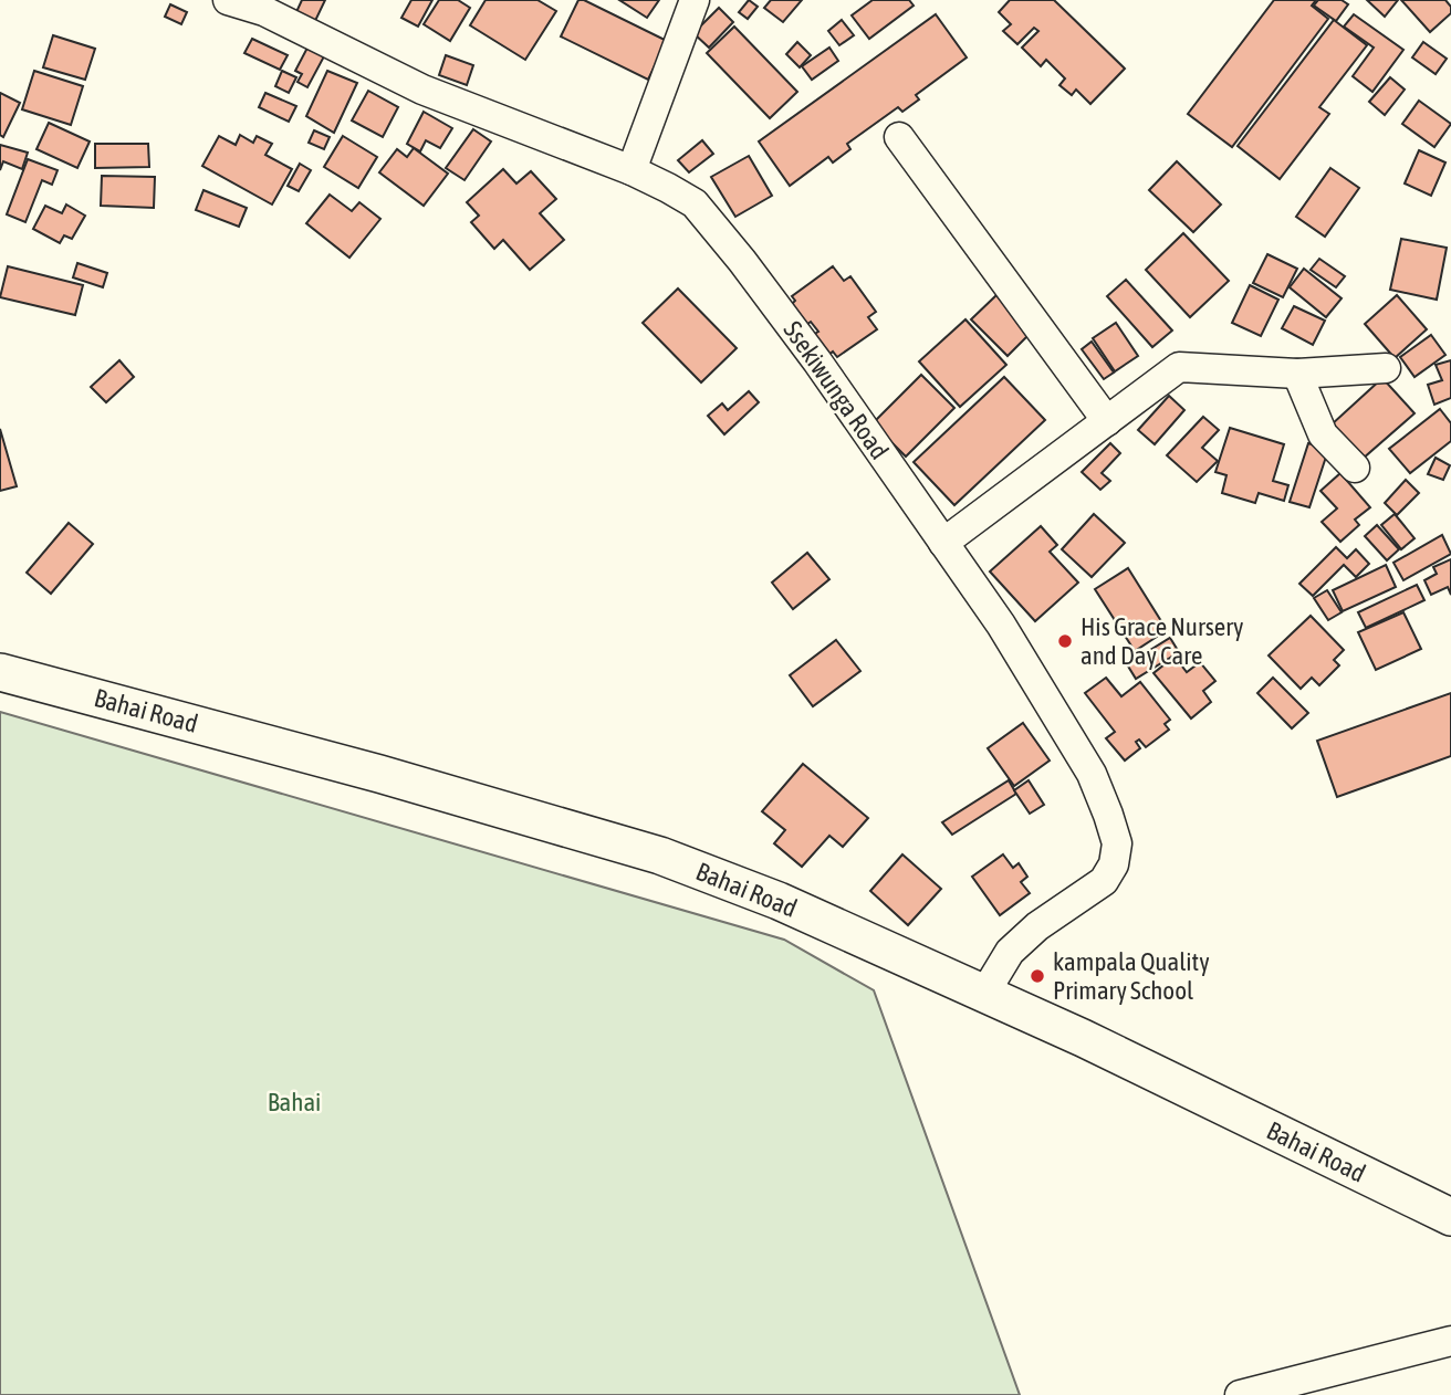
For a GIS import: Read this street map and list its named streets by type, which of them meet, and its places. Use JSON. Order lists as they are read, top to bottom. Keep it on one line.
{"streets":{"street":["Ssekiwunga Road","Bahai Road"]},"crossings":[["Ssekiwunga Road","Bahai Road"]],"parks":["Bahai"],"places":["His Grace Nursery and Day Care","kampala Quality Primary School"]}
